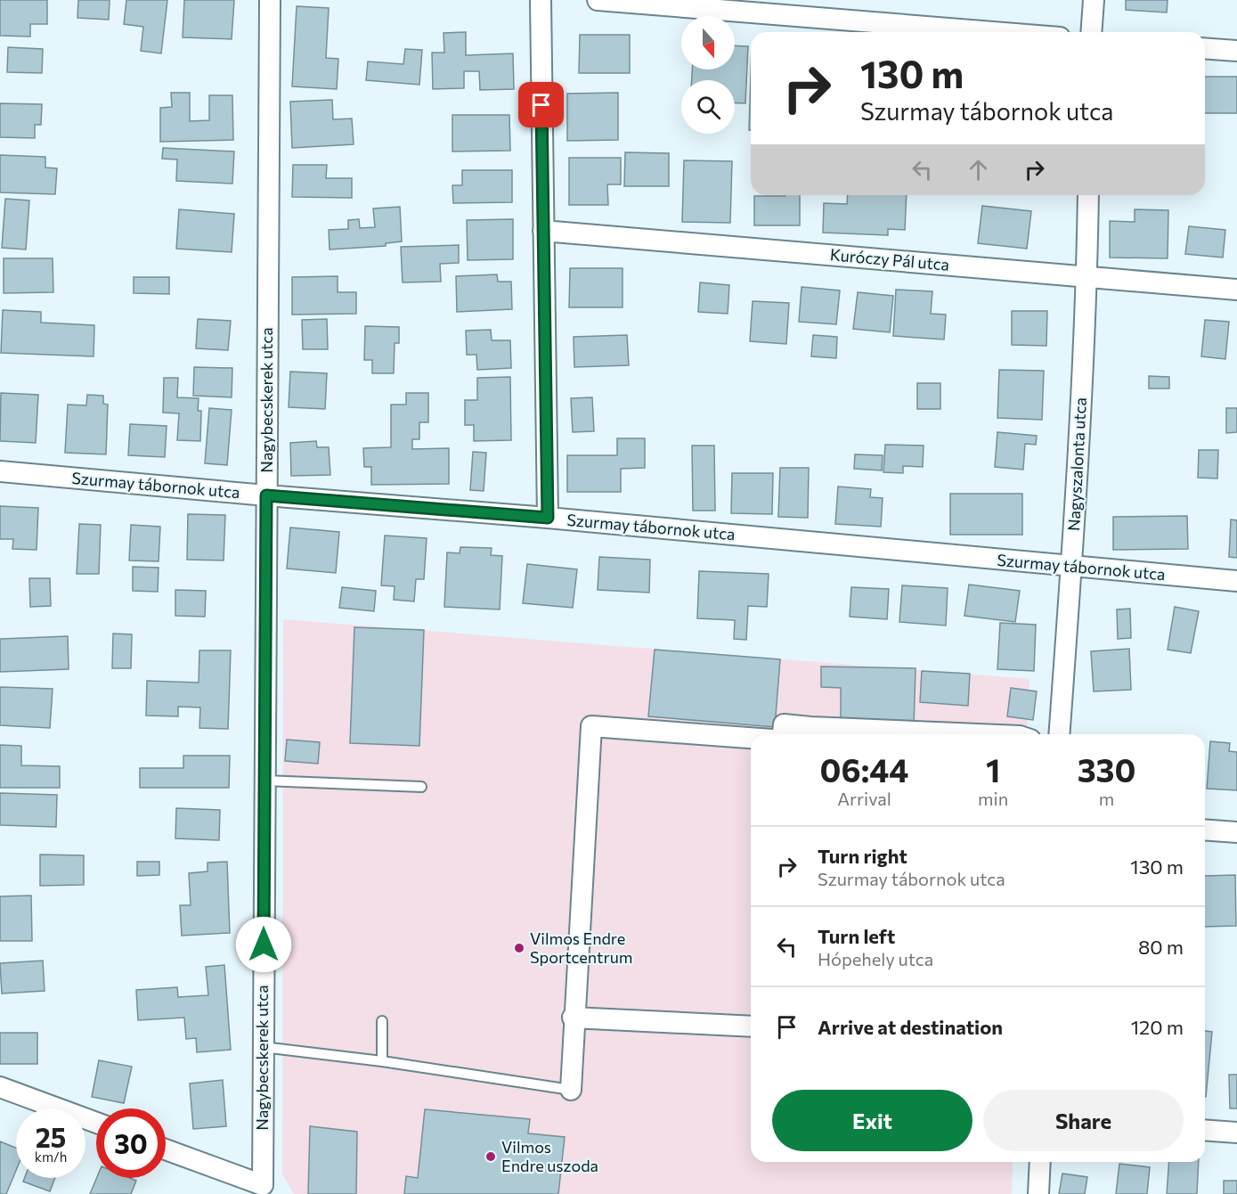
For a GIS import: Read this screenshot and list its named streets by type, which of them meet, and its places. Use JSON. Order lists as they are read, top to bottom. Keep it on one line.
{"streets":{"street":["Kuróczy Pál utca","Nagybecskerek utca","Nagyszalonta utca","Szurmay tábornok utca"]},"crossings":[["Kuróczy Pál utca","Nagyszalonta utca"],["Nagybecskerek utca","Szurmay tábornok utca"],["Nagyszalonta utca","Szurmay tábornok utca"]],"places":["Vilmos Endre Sportcentrum","Vilmos Endre uszoda"],"north":"bottom","page":{"turn":["130 m","Szurmay tábornok utca"],"eta":["06:44","Arrival","1","min","330","m"],"list":[{"name":"Turn right","note":"Szurmay tábornok utca","value":"130 m"},{"name":"Turn left","note":"Hópehely utca","value":"80 m"},{"name":"Arrive at destination","value":"120 m"}],"buttons":["Exit","Share"],"speed":"25 km/h","limit":"30"}}
